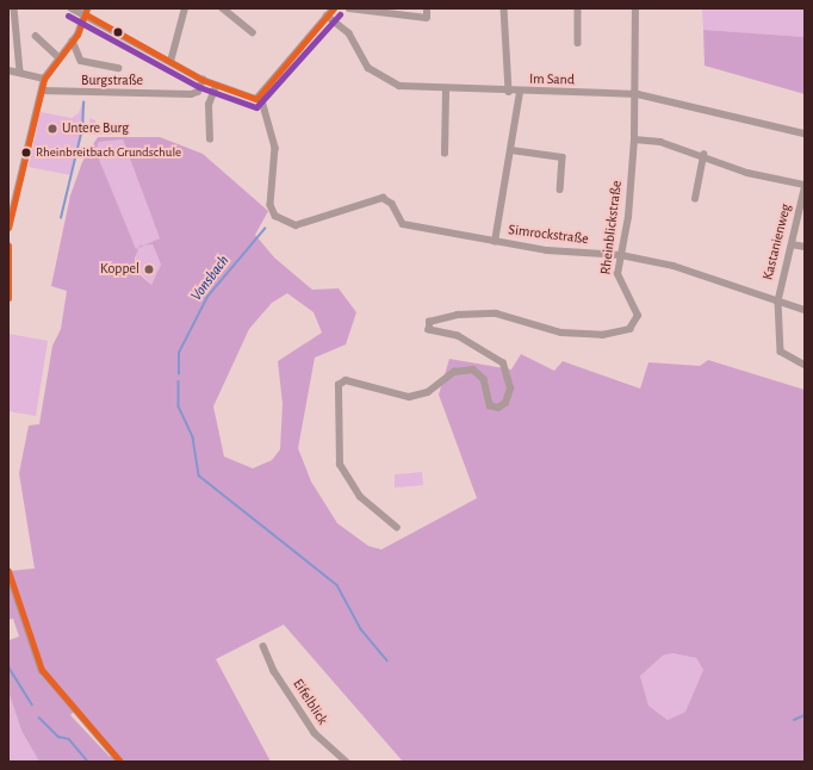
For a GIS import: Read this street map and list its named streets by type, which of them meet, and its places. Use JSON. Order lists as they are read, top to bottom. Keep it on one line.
{"streets":{"street":["Im Sand","Burgstraße","Rheinblickstraße","Simrockstraße","Kastanienweg","Eifelblick"]},"crossings":[["Im Sand","Rheinblickstraße"],["Rheinblickstraße","Simrockstraße"],["Simrockstraße","Kastanienweg"]],"water":["Vonsbach"],"places":["Untere Burg","Rheinbreitbach Grundschule","Koppel"]}
